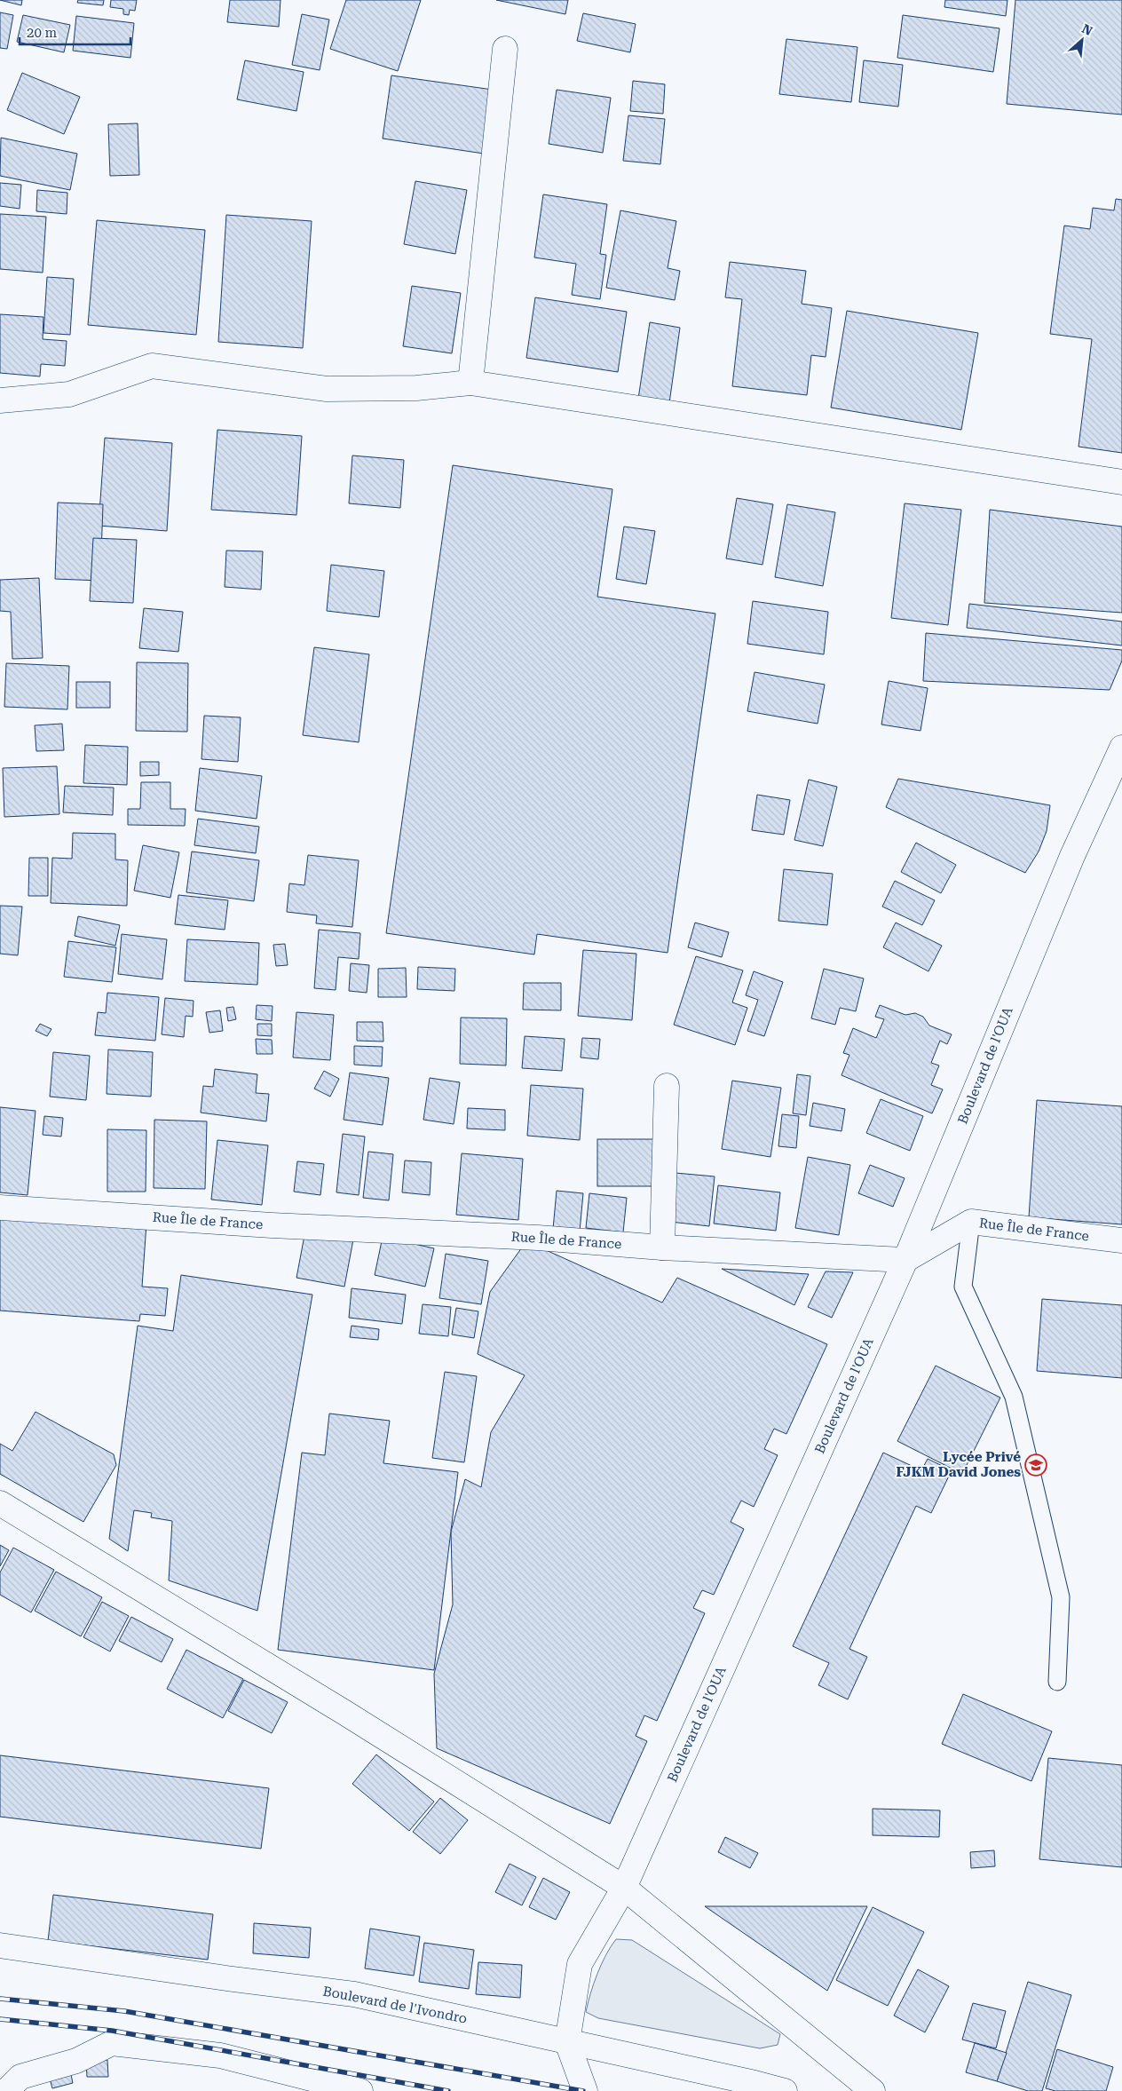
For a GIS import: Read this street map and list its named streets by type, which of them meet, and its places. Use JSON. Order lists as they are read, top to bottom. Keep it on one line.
{"streets":{"street":["Boulevard de l'OUA","Rue Île de France","Boulevard de l'Ivondro"]},"crossings":[["Boulevard de l'OUA","Rue Île de France"],["Boulevard de l'OUA","Boulevard de l'Ivondro"]],"places":{"school or university":["Lycée Privé FJKM David Jones"]},"scale_bar":"20 m","north":"top right"}
